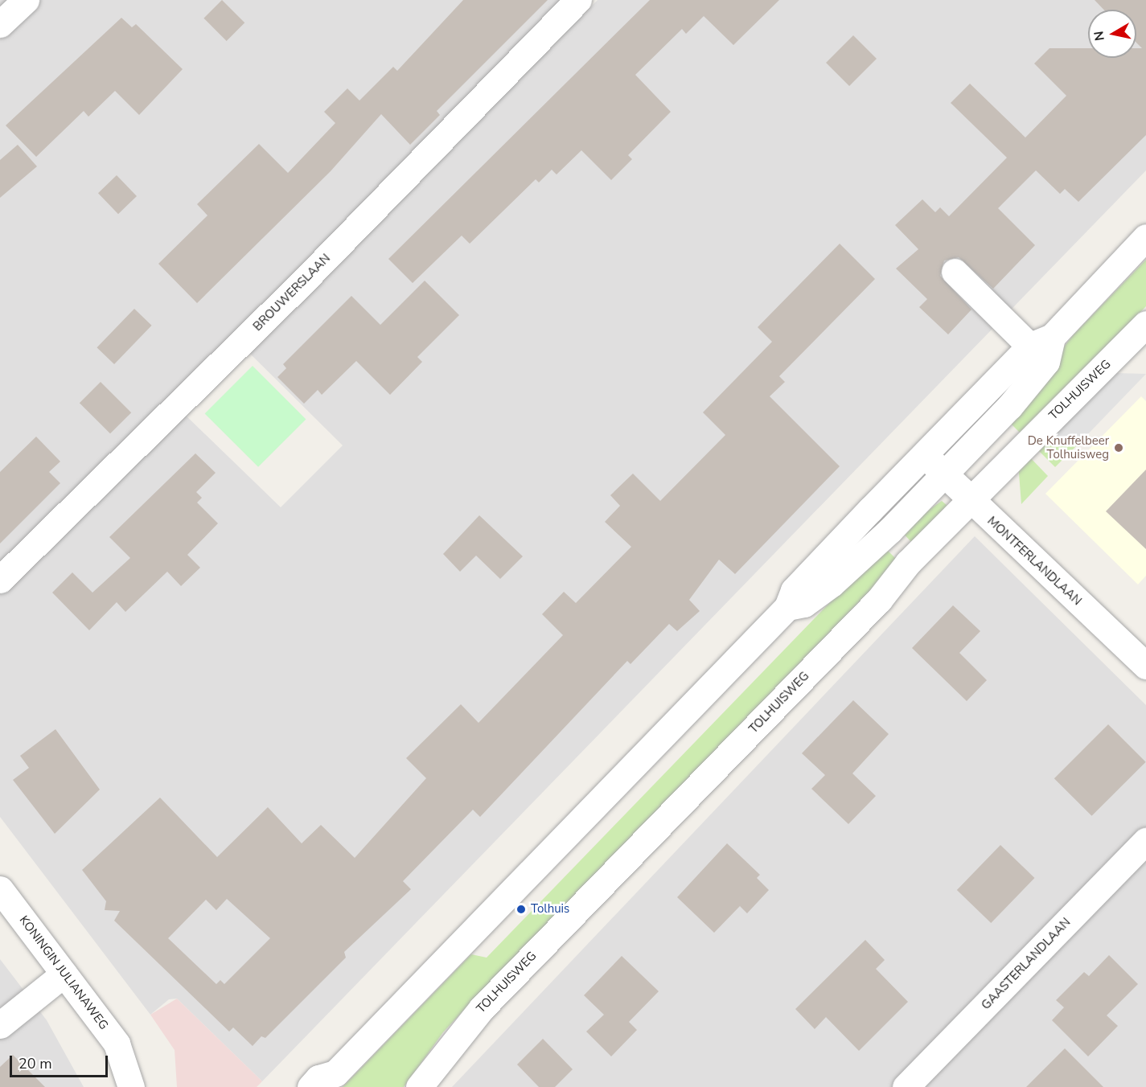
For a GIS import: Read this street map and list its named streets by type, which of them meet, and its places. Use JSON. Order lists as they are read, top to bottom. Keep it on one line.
{"streets":{"street":["BROUWERSLAAN","TOLHUISWEG","MONTFERLANDLAAN","GAASTERLANDLAAN","KONINGIN JULIANAWEG"]},"crossings":[["TOLHUISWEG","MONTFERLANDLAAN"]],"places":["De Knuffelbeer Tolhuisweg","Tolhuis"],"scale_bar":"20 m","north":"left"}
